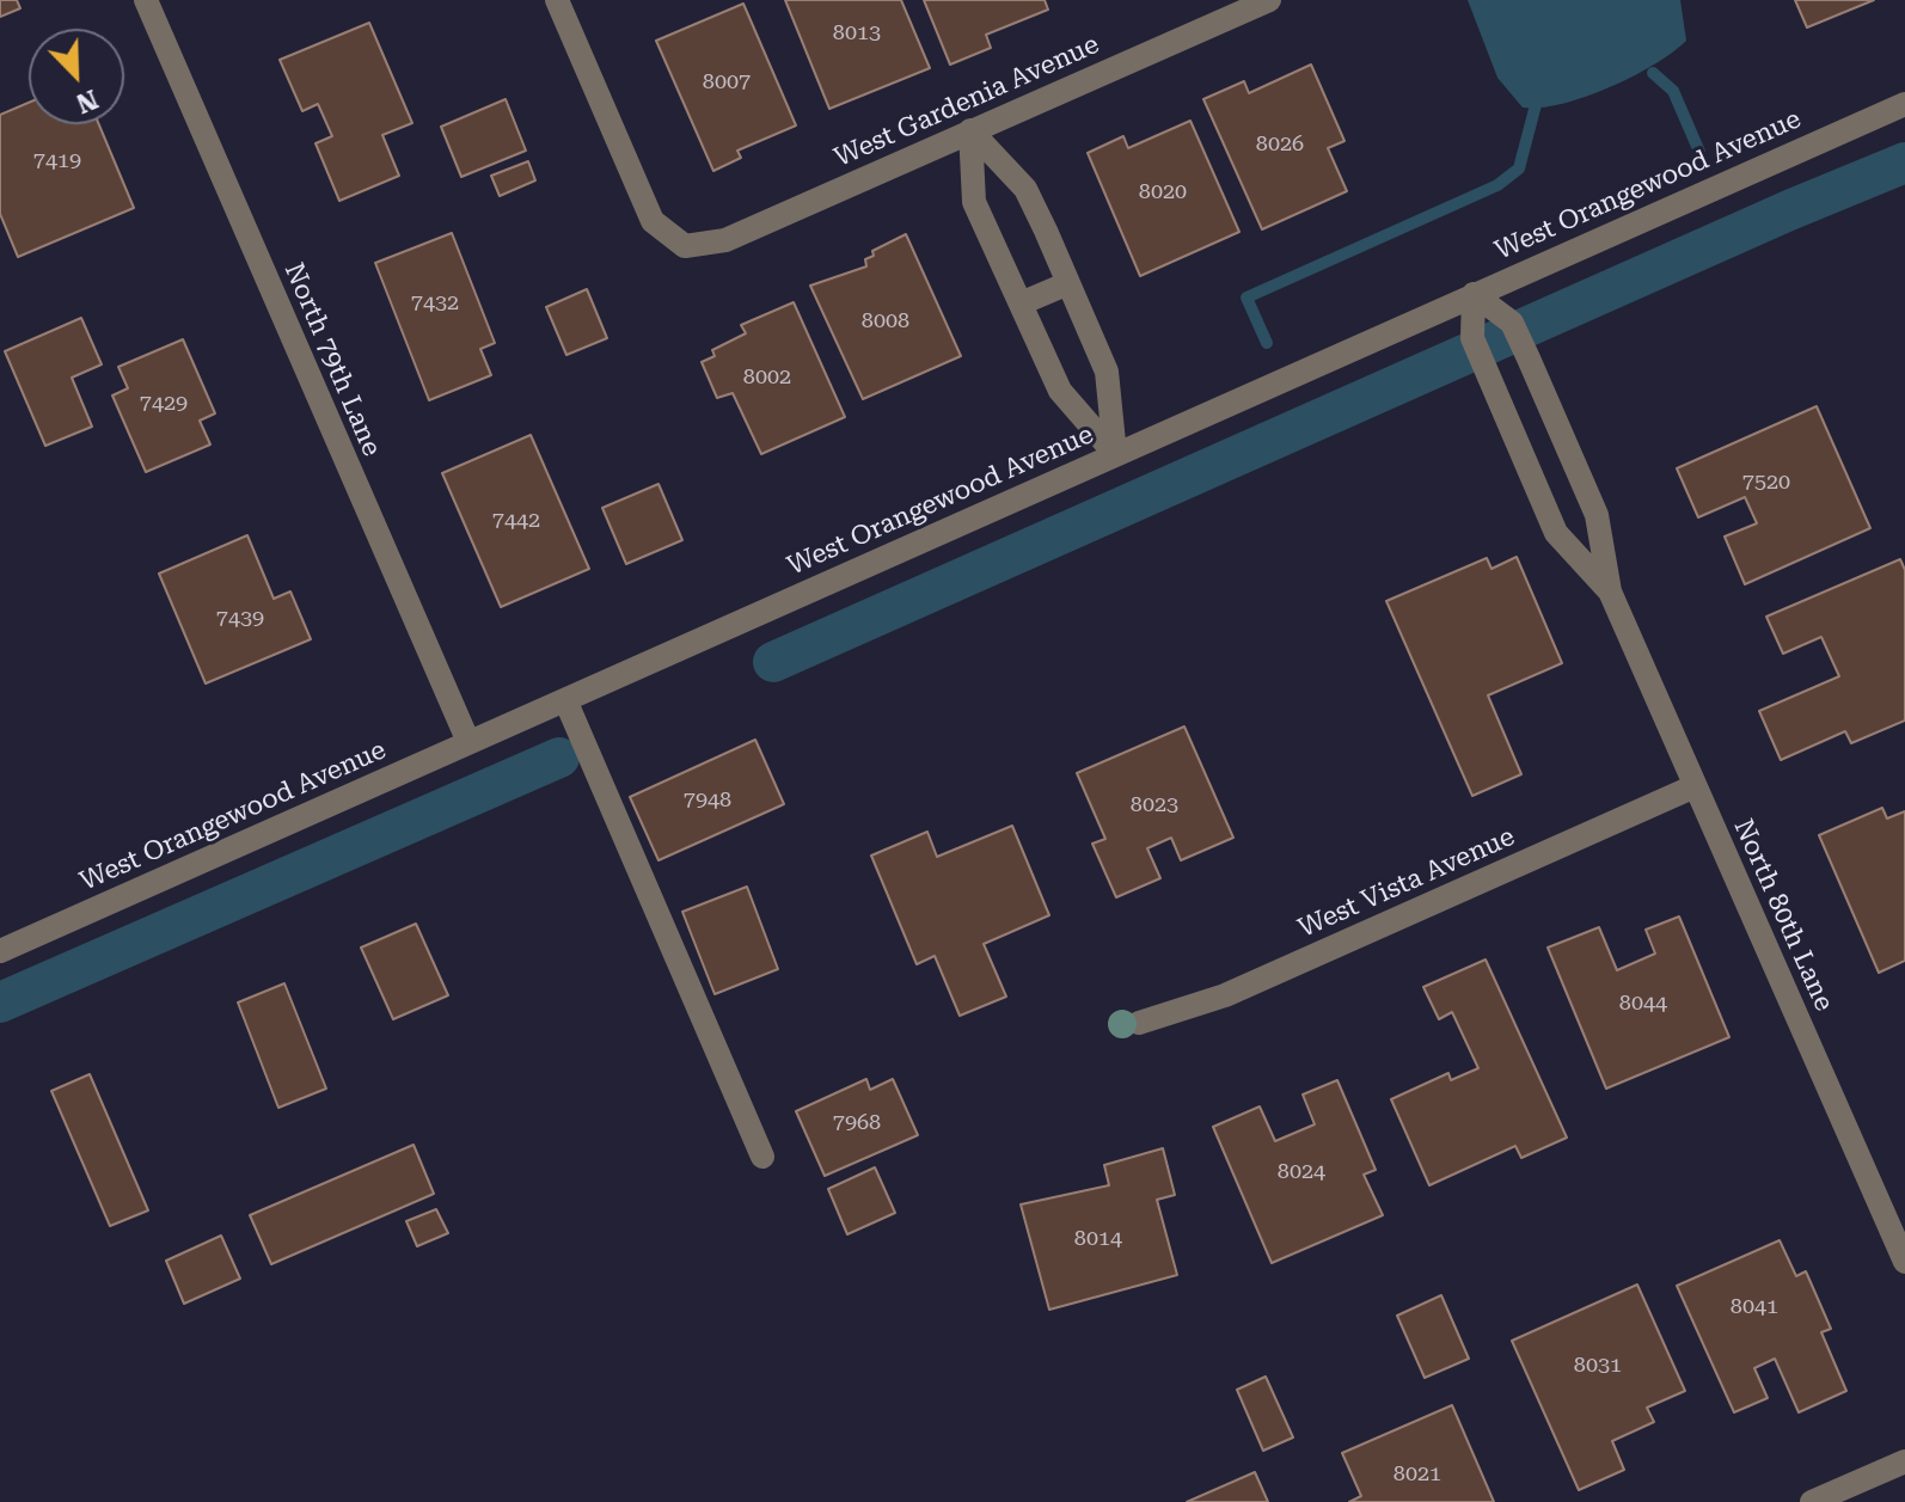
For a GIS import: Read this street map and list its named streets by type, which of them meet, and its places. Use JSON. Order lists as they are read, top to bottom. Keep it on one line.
{"streets":{"street":["West Gardenia Avenue","West Orangewood Avenue","North 79th Lane","West Vista Avenue","North 80th Lane"]},"crossings":[["West Orangewood Avenue","North 79th Lane"],["West Orangewood Avenue","North 80th Lane"],["West Vista Avenue","North 80th Lane"]],"house_numbers":["8013","8007","8026","7419","8020","7432","8008","8002","7429","7520","7442","7439","7948","8023","8044","7968","8024","8014","8041","8031","8021"],"north":"bottom right"}
